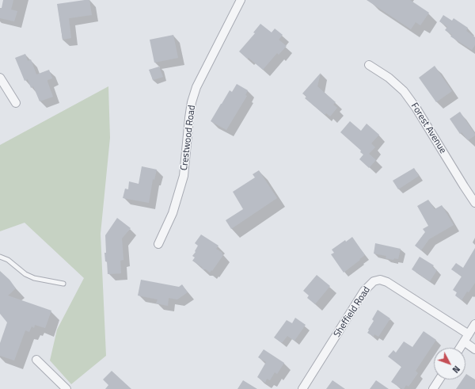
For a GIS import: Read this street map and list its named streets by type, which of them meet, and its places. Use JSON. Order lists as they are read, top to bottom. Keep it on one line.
{"streets":{"street":["Forest Avenue","Crestwood Road","Sheffield Road"]},"north":"bottom right"}
